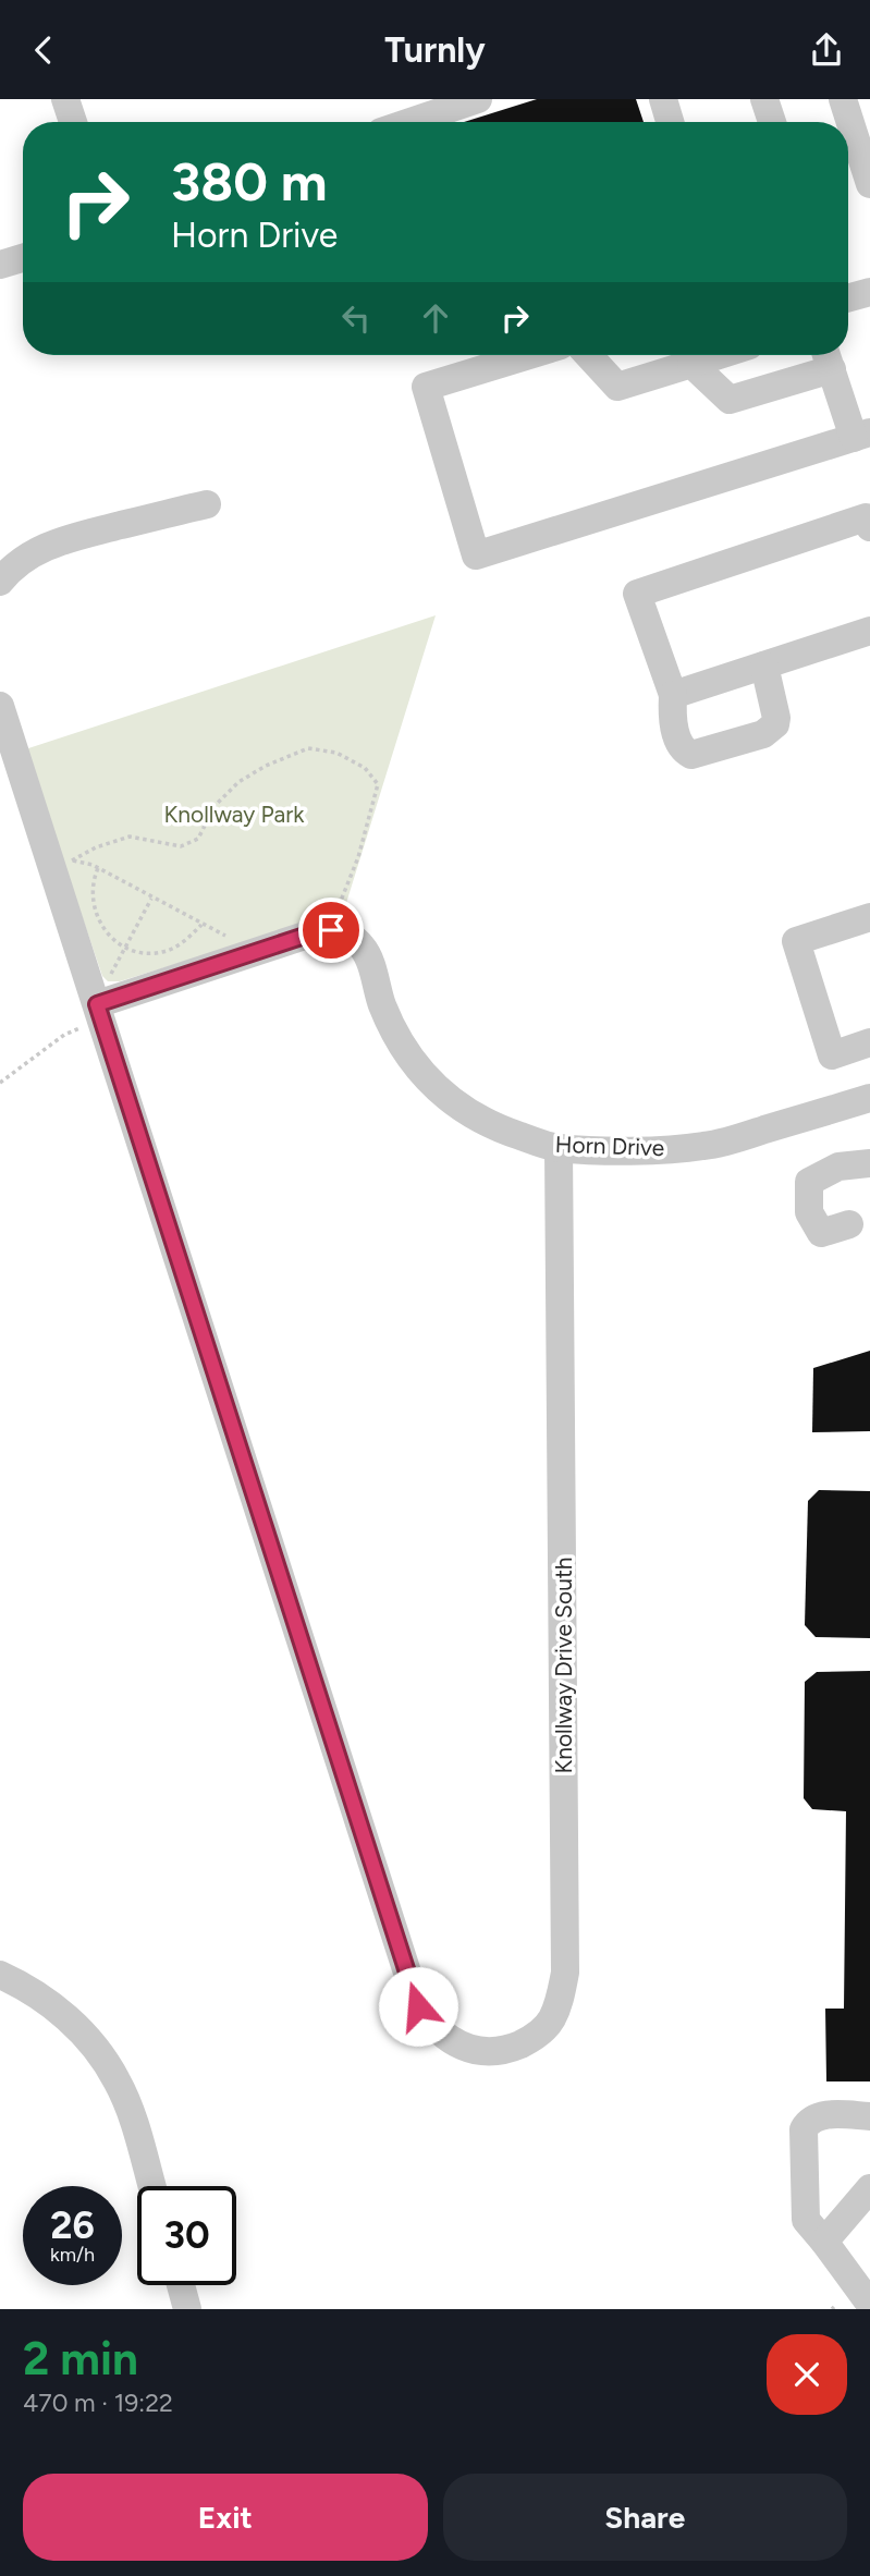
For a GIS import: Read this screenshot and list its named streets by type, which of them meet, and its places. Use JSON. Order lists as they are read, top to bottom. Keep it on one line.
{"streets":{"street":["Horn Drive","Knollway Drive South"]},"crossings":[["Horn Drive","Knollway Drive South"]],"parks":["Knollway Park"],"page":{"header":"Turnly","turn":["380 m","Horn Drive"],"speed":"26 km/h","limit":"30","heading":["2 min","470 m · 19:22"],"buttons":["Exit","Share"]}}
